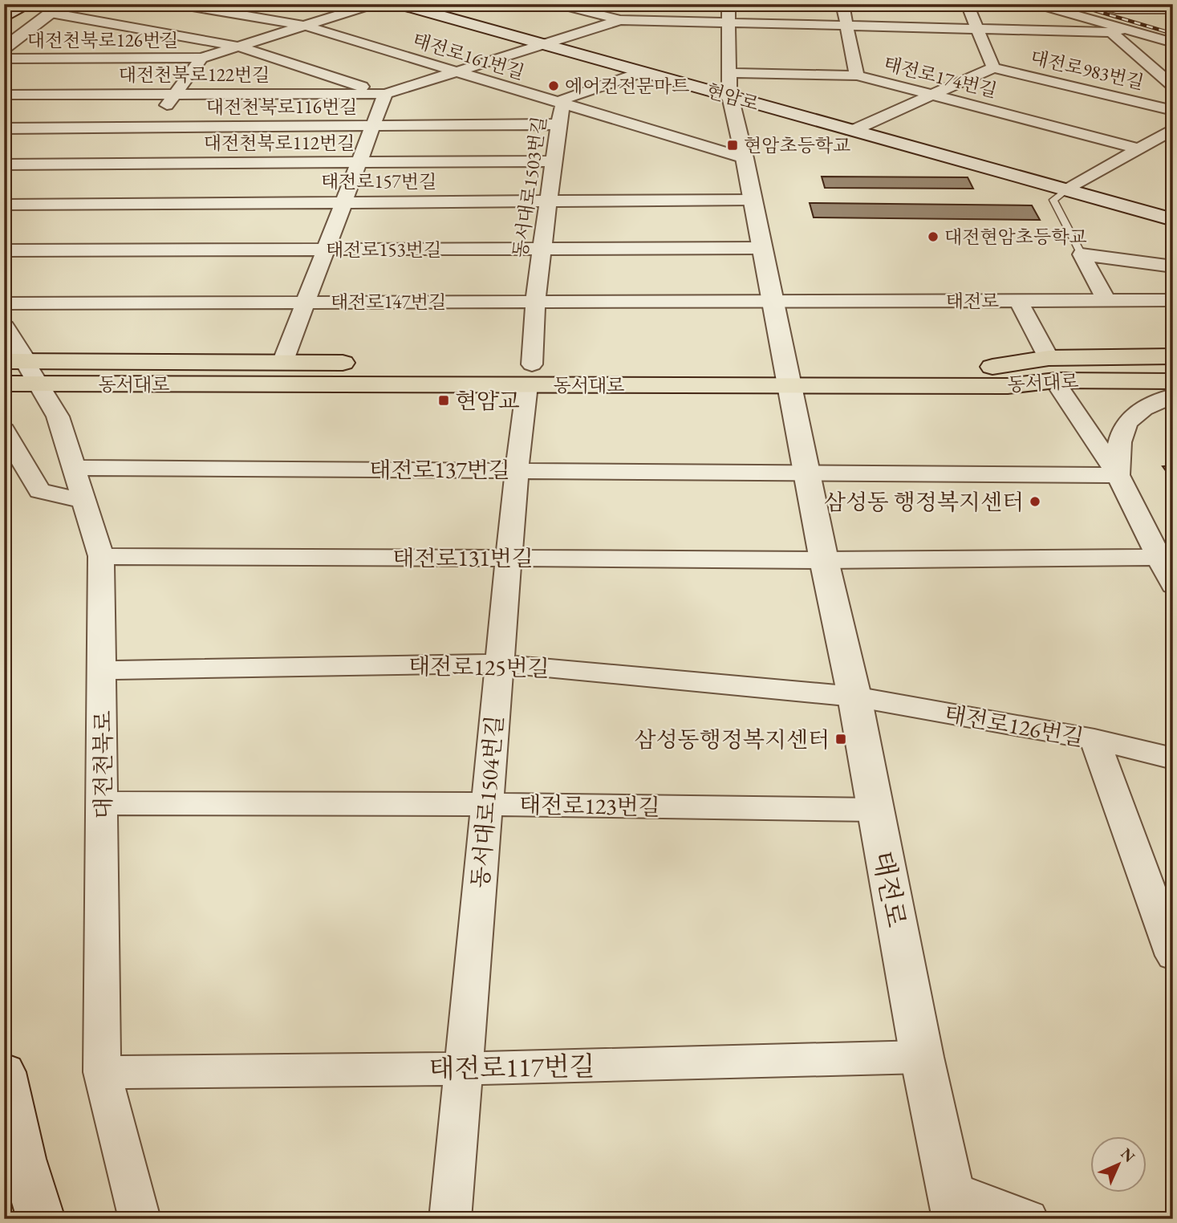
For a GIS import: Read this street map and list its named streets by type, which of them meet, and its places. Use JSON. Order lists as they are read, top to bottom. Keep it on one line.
{"streets":{"main road":["동서대로"],"street":["대전천북로126번길","태전로161번길","대전로983번길","대전천북로122번길","태전로174번길","현암로","대전천북로116번길","대전천북로112번길","태전로157번길","동서대로1503번길","태전로153번길","태전로","태전로147번길","태전로137번길","태전로131번길","태전로125번길","태전로126번길","대전천북로","동서대로1504번길","태전로123번길","태전로117번길"]},"crossings":[["대전천북로126번길","태전로161번길"],["태전로161번길","대전천북로122번길"],["태전로161번길","동서대로1503번길"],["태전로161번길","태전로"],["대전천북로122번길","현암로"],["태전로174번길","태전로"],["현암로","동서대로1503번길"],["현암로","태전로"],["대전천북로116번길","동서대로1503번길"],["대전천북로112번길","동서대로1503번길"],["태전로157번길","동서대로1503번길"],["태전로157번길","태전로"],["동서대로1503번길","태전로153번길"],["동서대로1503번길","태전로147번길"],["동서대로1503번길","동서대로"],["동서대로1503번길","동서대로1504번길"],["태전로153번길","태전로"],["태전로","태전로147번길"],["태전로","동서대로"],["태전로","태전로137번길"],["태전로","태전로131번길"],["태전로","태전로125번길"],["태전로","태전로126번길"],["태전로","태전로123번길"],["태전로","태전로117번길"],["동서대로","대전천북로"],["동서대로","동서대로1504번길"],["태전로137번길","대전천북로"],["태전로137번길","동서대로1504번길"],["태전로131번길","대전천북로"],["태전로131번길","동서대로1504번길"],["태전로125번길","태전로126번길"],["태전로125번길","대전천북로"],["태전로125번길","동서대로1504번길"],["대전천북로","태전로123번길"],["대전천북로","태전로117번길"],["동서대로1504번길","태전로123번길"],["동서대로1504번길","태전로117번길"]],"places":{"other":["에어컨전문마트","대전현암초등학교","삼성동 행정복지센터"],"transit":["현암초등학교","현암교","삼성동행정복지센터"]},"north":"top right"}
